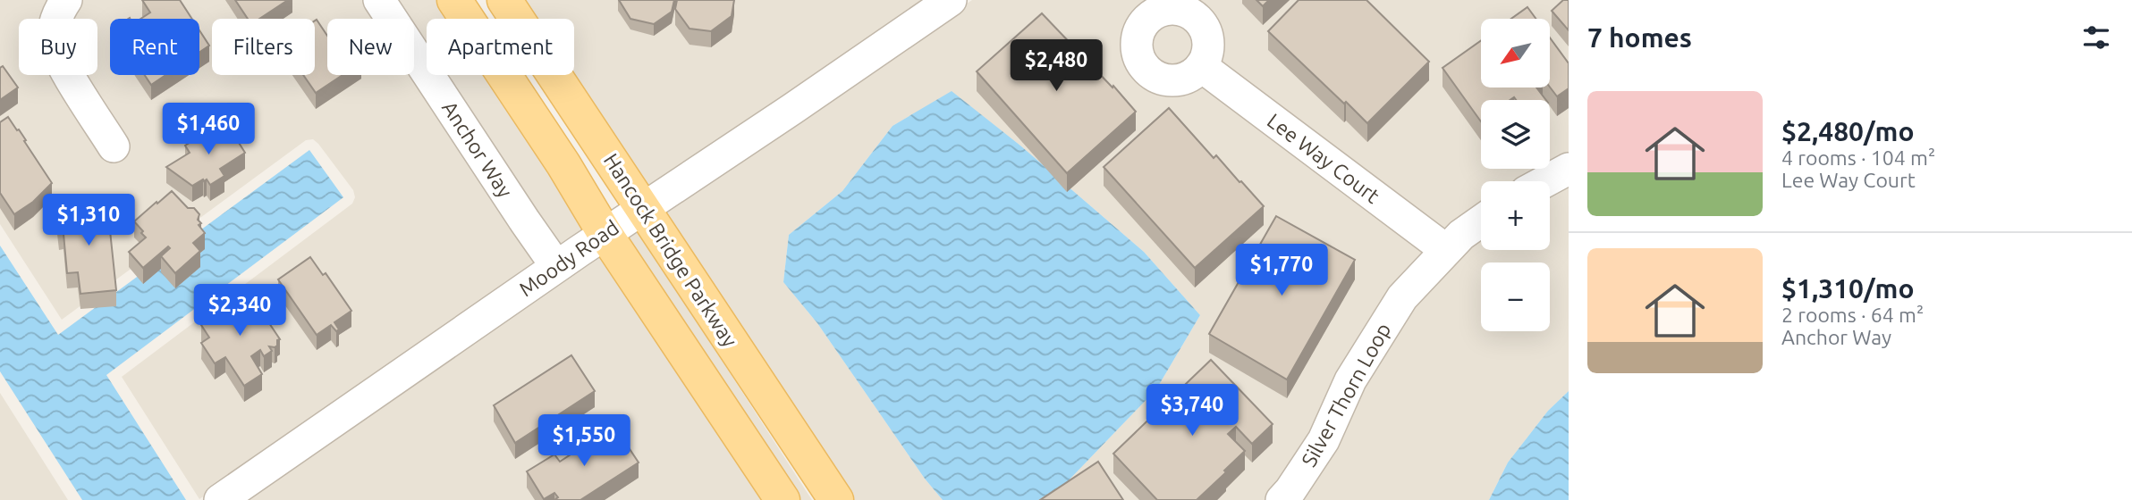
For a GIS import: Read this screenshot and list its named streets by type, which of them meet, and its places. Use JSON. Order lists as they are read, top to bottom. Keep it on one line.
{"streets":{"main road":["Hancock Bridge Parkway"],"street":["Anchor Way","Lee Way Court","Moody Road","Silver Thorn Loop"]},"crossings":[["Anchor Way","Moody Road"],["Lee Way Court","Silver Thorn Loop"],["Hancock Bridge Parkway","Moody Road"]],"north":"bottom left","page":{"heading":"7 homes","map_buttons":["+","−"],"chip":["Buy","Rent","Filters","New","Apartment"],"price":["$2,480","$1,460","$1,310","$1,770","$2,340","$3,740","$1,550"],"list":[{"name":"$2,480/mo","note":"4 rooms · 104 m² · Lee Way Court"},{"name":"$1,310/mo","note":"2 rooms · 64 m² · Anchor Way"}]}}
